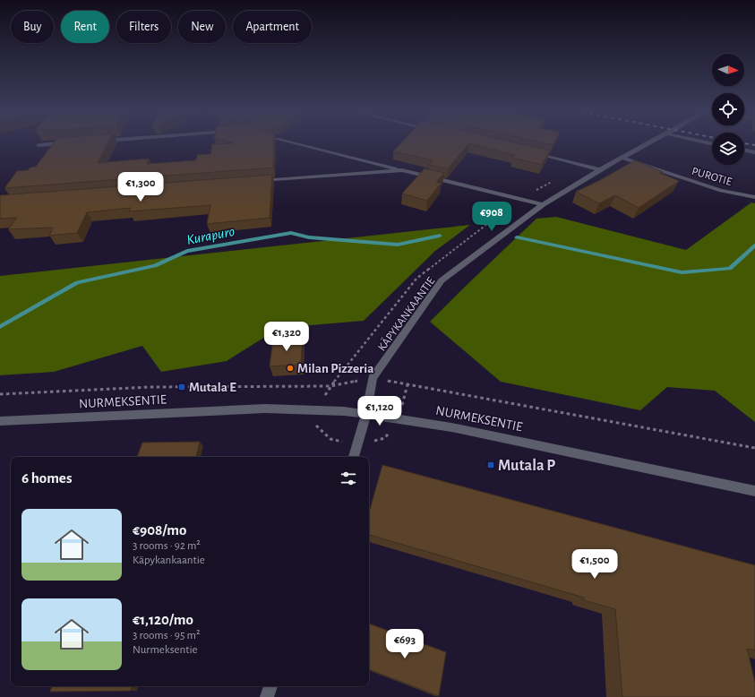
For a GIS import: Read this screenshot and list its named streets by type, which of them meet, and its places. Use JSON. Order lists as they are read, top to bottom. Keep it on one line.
{"streets":{"street":["PUROTIE","KÄPYKANKAANTIE","NURMEKSENTIE"]},"crossings":[["PUROTIE","KÄPYKANKAANTIE"],["KÄPYKANKAANTIE","NURMEKSENTIE"]],"water":["Kurapuro"],"places":{"other":["Milan Pizzeria"],"transit":["Mutala E","Mutala P"]},"north":"right","page":{"chip":["Buy","Rent","Filters","New","Apartment"],"price":["€1,300","€908","€1,320","€1,120","€1,500","€693"],"heading":"6 homes","list":[{"name":"€908/mo","note":"3 rooms · 92 m² · Käpykankaantie"},{"name":"€1,120/mo","note":"3 rooms · 95 m² · Nurmeksentie"}]}}
